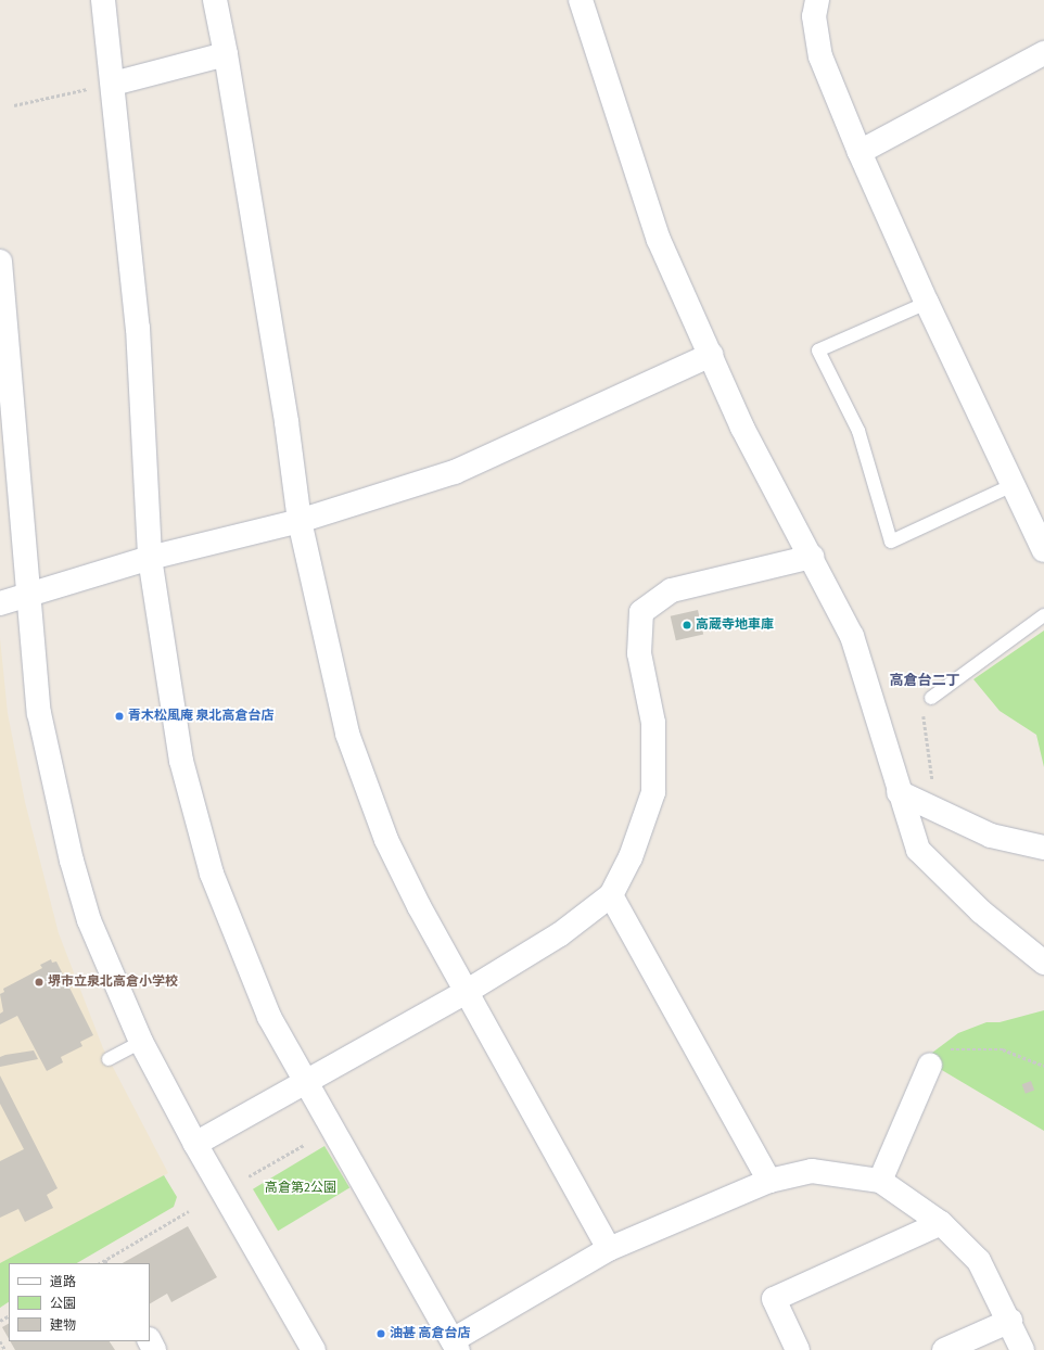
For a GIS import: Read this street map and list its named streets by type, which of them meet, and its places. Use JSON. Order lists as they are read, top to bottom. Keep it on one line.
{"districts":["高倉台二丁"],"parks":["高倉第2公園"],"places":["高蔵寺地車庫","青木松風庵 泉北高倉台店","堺市立泉北高倉小学校","油甚 高倉台店"],"legend":["道路","公園","建物"]}
